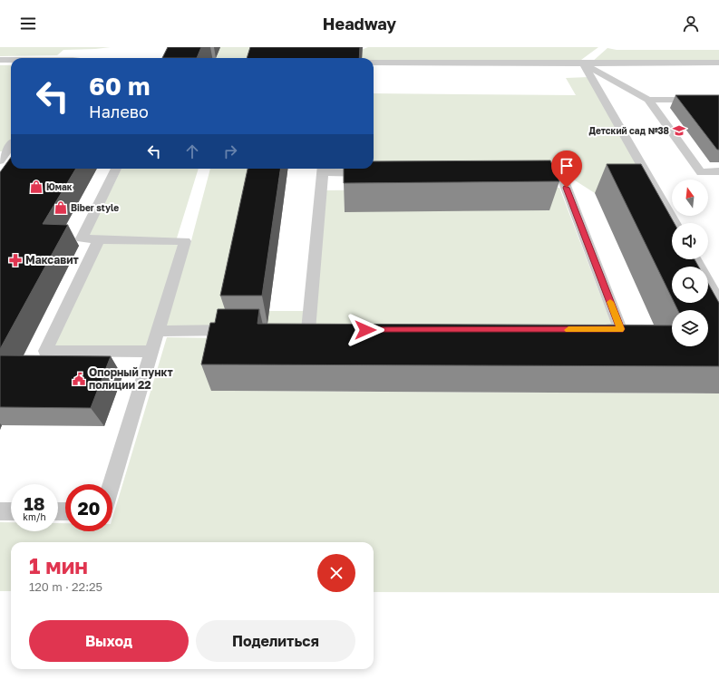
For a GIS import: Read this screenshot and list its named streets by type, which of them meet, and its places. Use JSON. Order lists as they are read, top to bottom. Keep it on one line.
{"places":{"school or university":["Детский сад №38"],"shop":["Юмак","Biber style"],"pharmacy":["Максавит"],"public building":["Опорный пункт полиции 22"]},"north":"top","page":{"header":"Headway","turn":["60 m","Налево"],"speed":"18 km/h","limit":"20","heading":["1 мин","120 m · 22:25"],"buttons":["Выход","Поделиться"]}}
